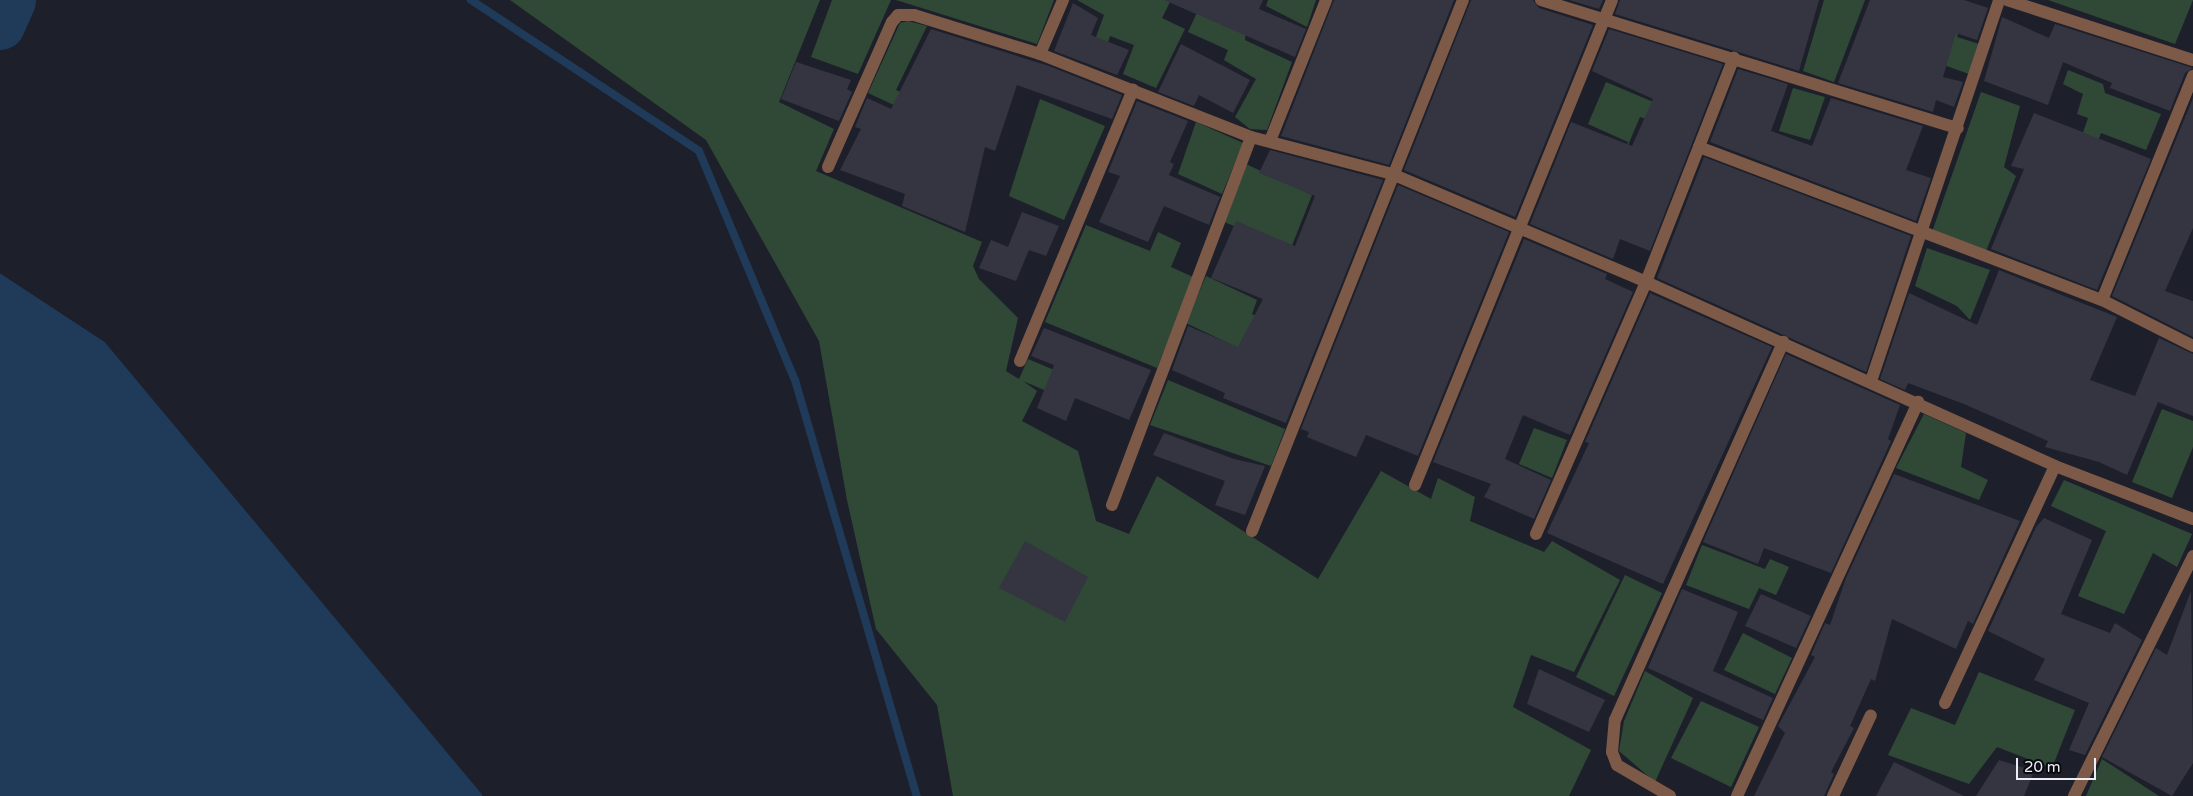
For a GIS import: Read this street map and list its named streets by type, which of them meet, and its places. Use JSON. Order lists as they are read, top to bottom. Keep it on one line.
{"scale_bar":"20 m"}
